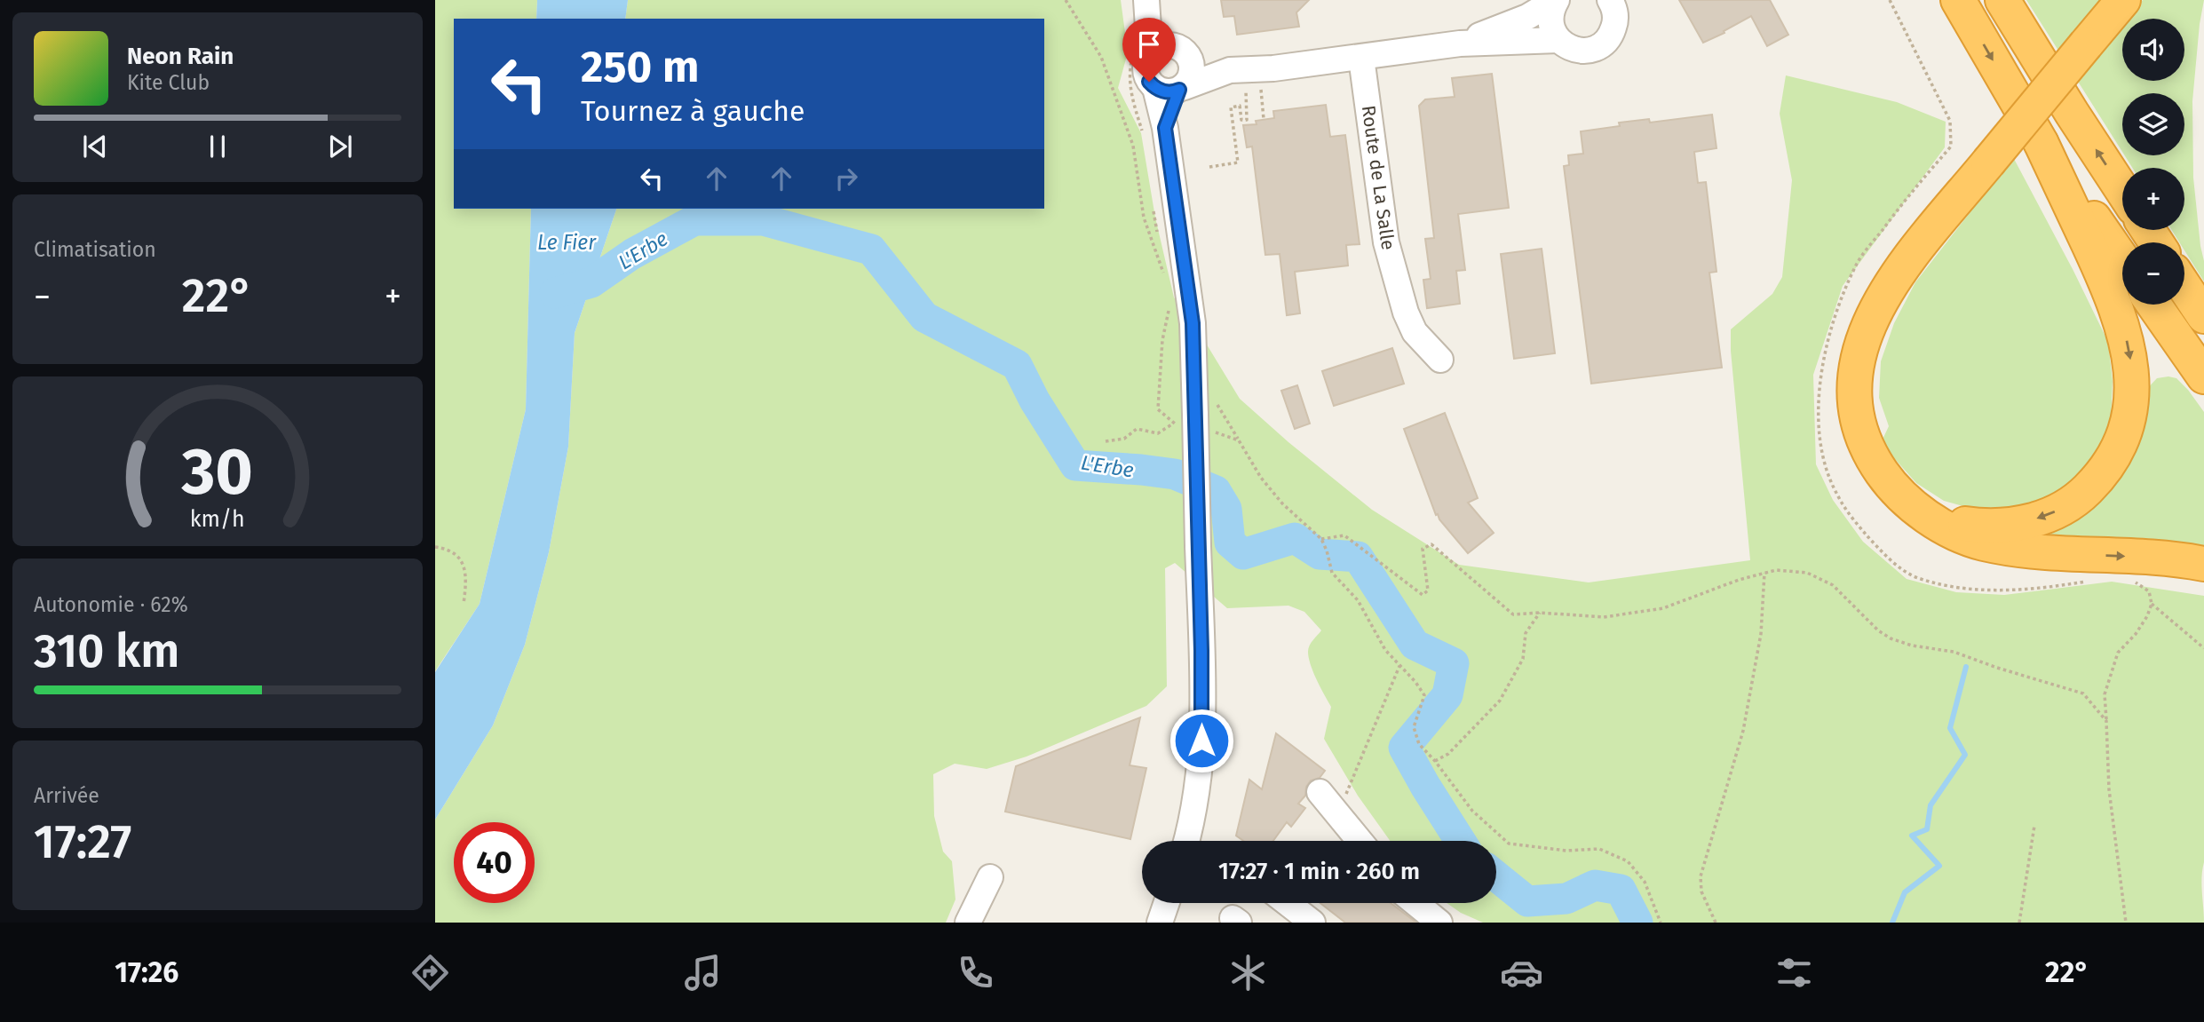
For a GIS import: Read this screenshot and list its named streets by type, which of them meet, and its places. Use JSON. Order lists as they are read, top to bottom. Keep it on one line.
{"streets":{"street":["Route de La Salle"]},"water":["Le Fier","L'Erbe"],"page":{"map_buttons":["+","−"],"turn":["250 m","Tournez à gauche"],"song":["Neon Rain","Kite Club"],"tile":["Climatisation",["Autonomie · 62%","310 km"],["Arrivée","17:27"]],"heat":["−","22°","+"],"limit":"40","trip":"17:27 · 1 min · 260 m","tabs":["17:26","22°"],"gauge":["30","km/h"]}}
